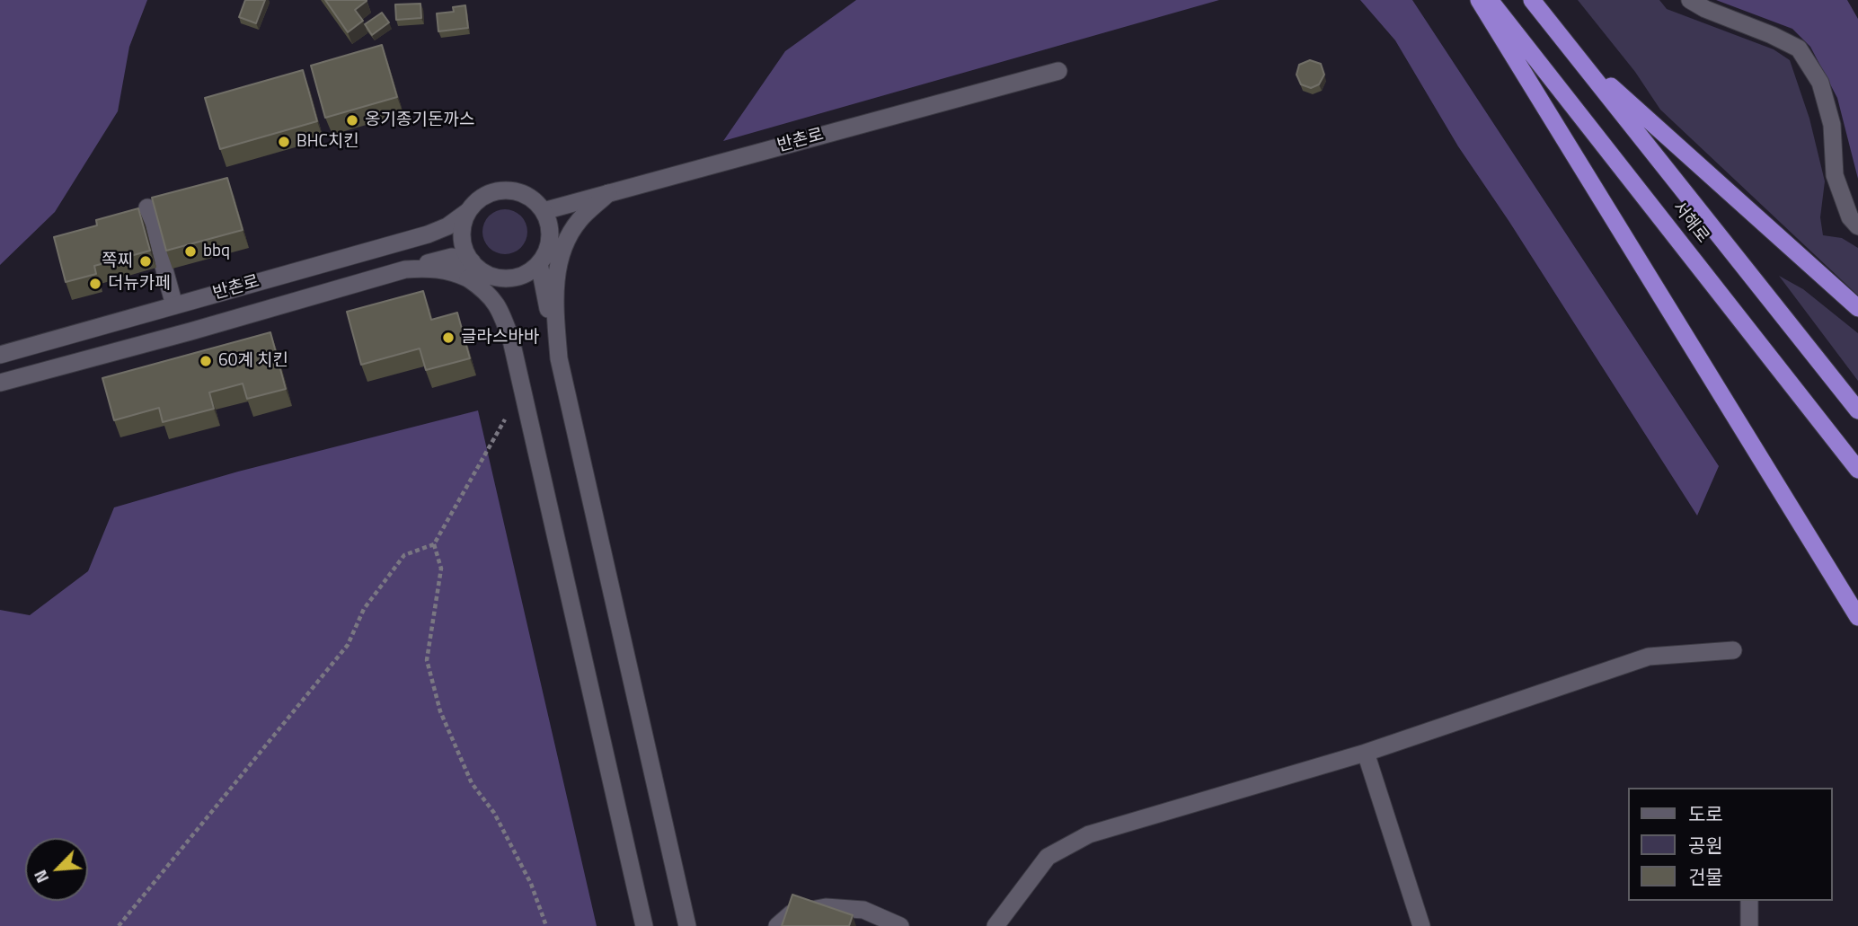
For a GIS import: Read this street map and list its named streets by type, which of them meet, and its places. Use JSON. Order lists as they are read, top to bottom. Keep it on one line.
{"streets":{"highway":["서해로"],"street":["반촌로"]},"places":["옹기종기돈까스","BHC치킨","bbq","쪽찌","더뉴카페","글라스바바","60계 치킨"],"legend":["도로","공원","건물"],"north":"bottom left"}
